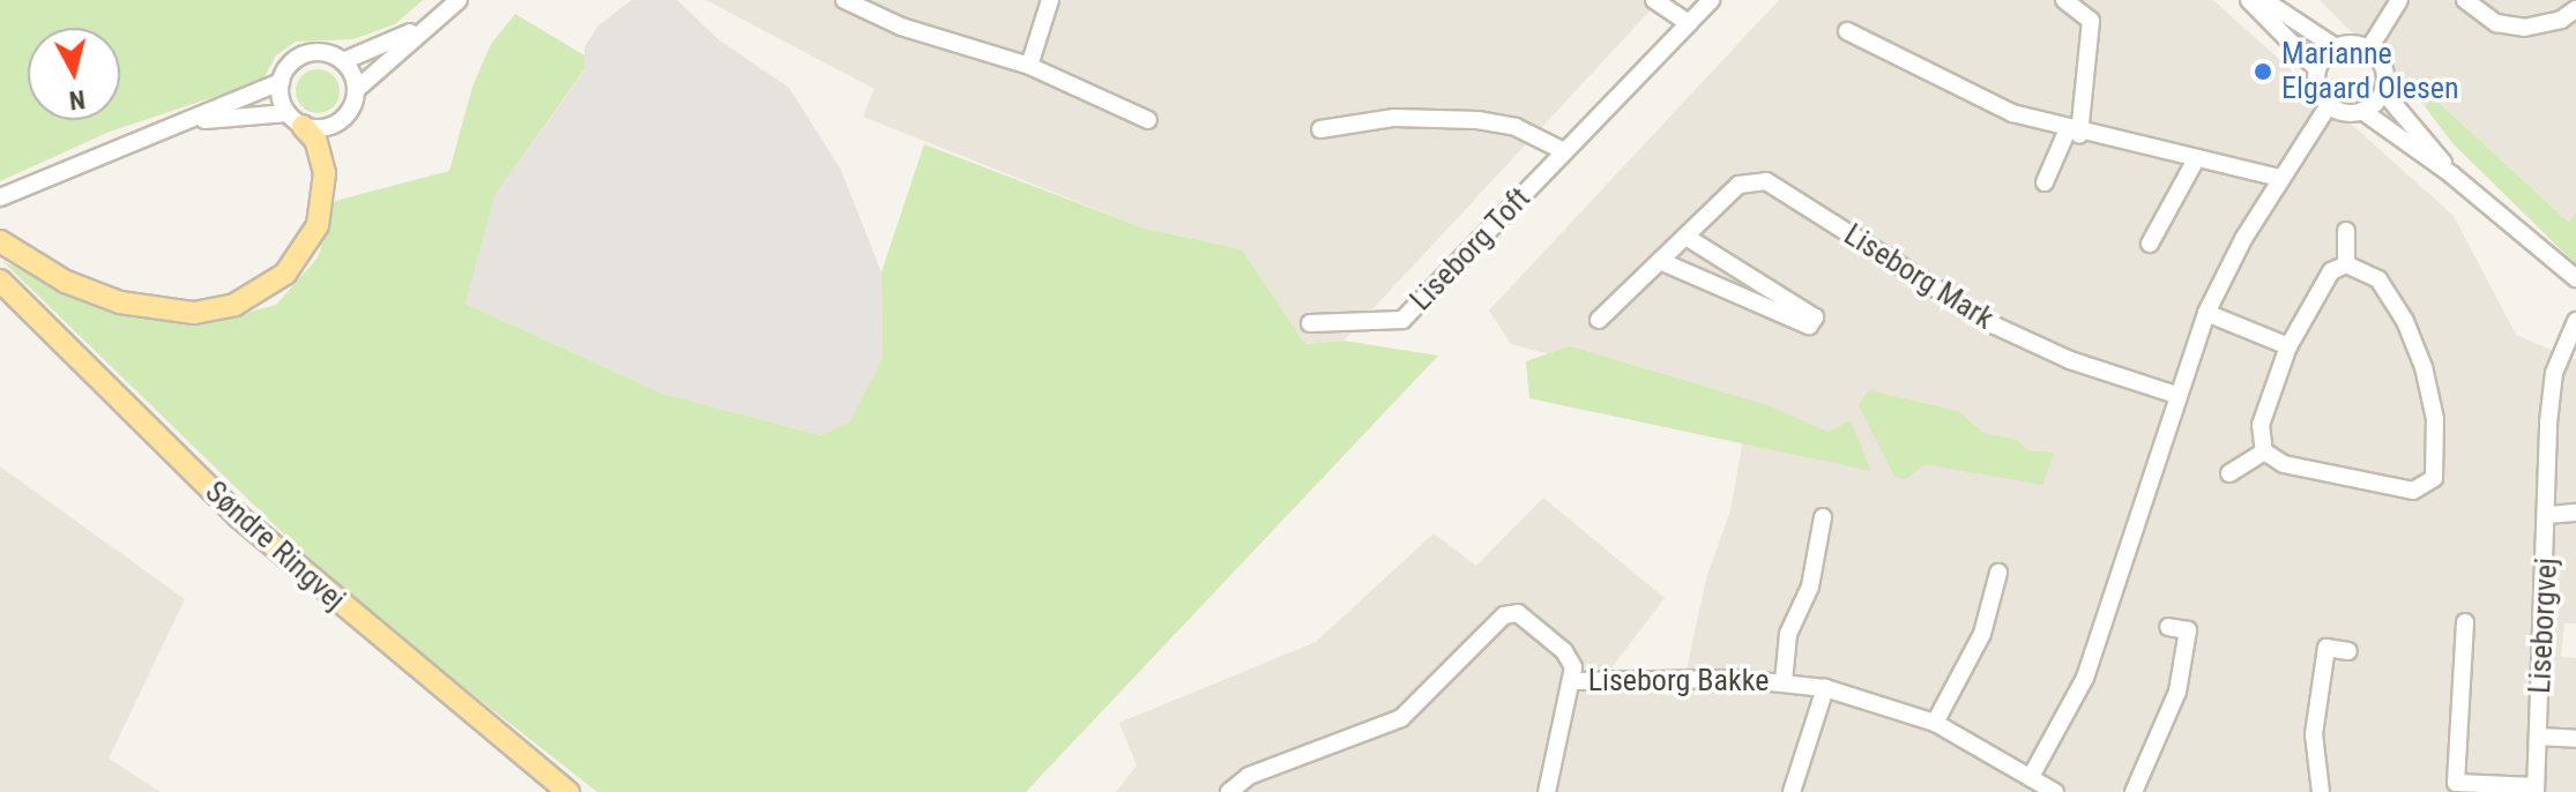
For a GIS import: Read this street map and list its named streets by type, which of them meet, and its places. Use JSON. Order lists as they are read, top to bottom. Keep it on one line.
{"streets":{"main road":["Søndre Ringvej"],"street":["Liseborg Toft","Liseborg Mark","Liseborgvej","Liseborg Bakke"]},"places":["Marianne Elgaard Olesen"],"north":"bottom"}
